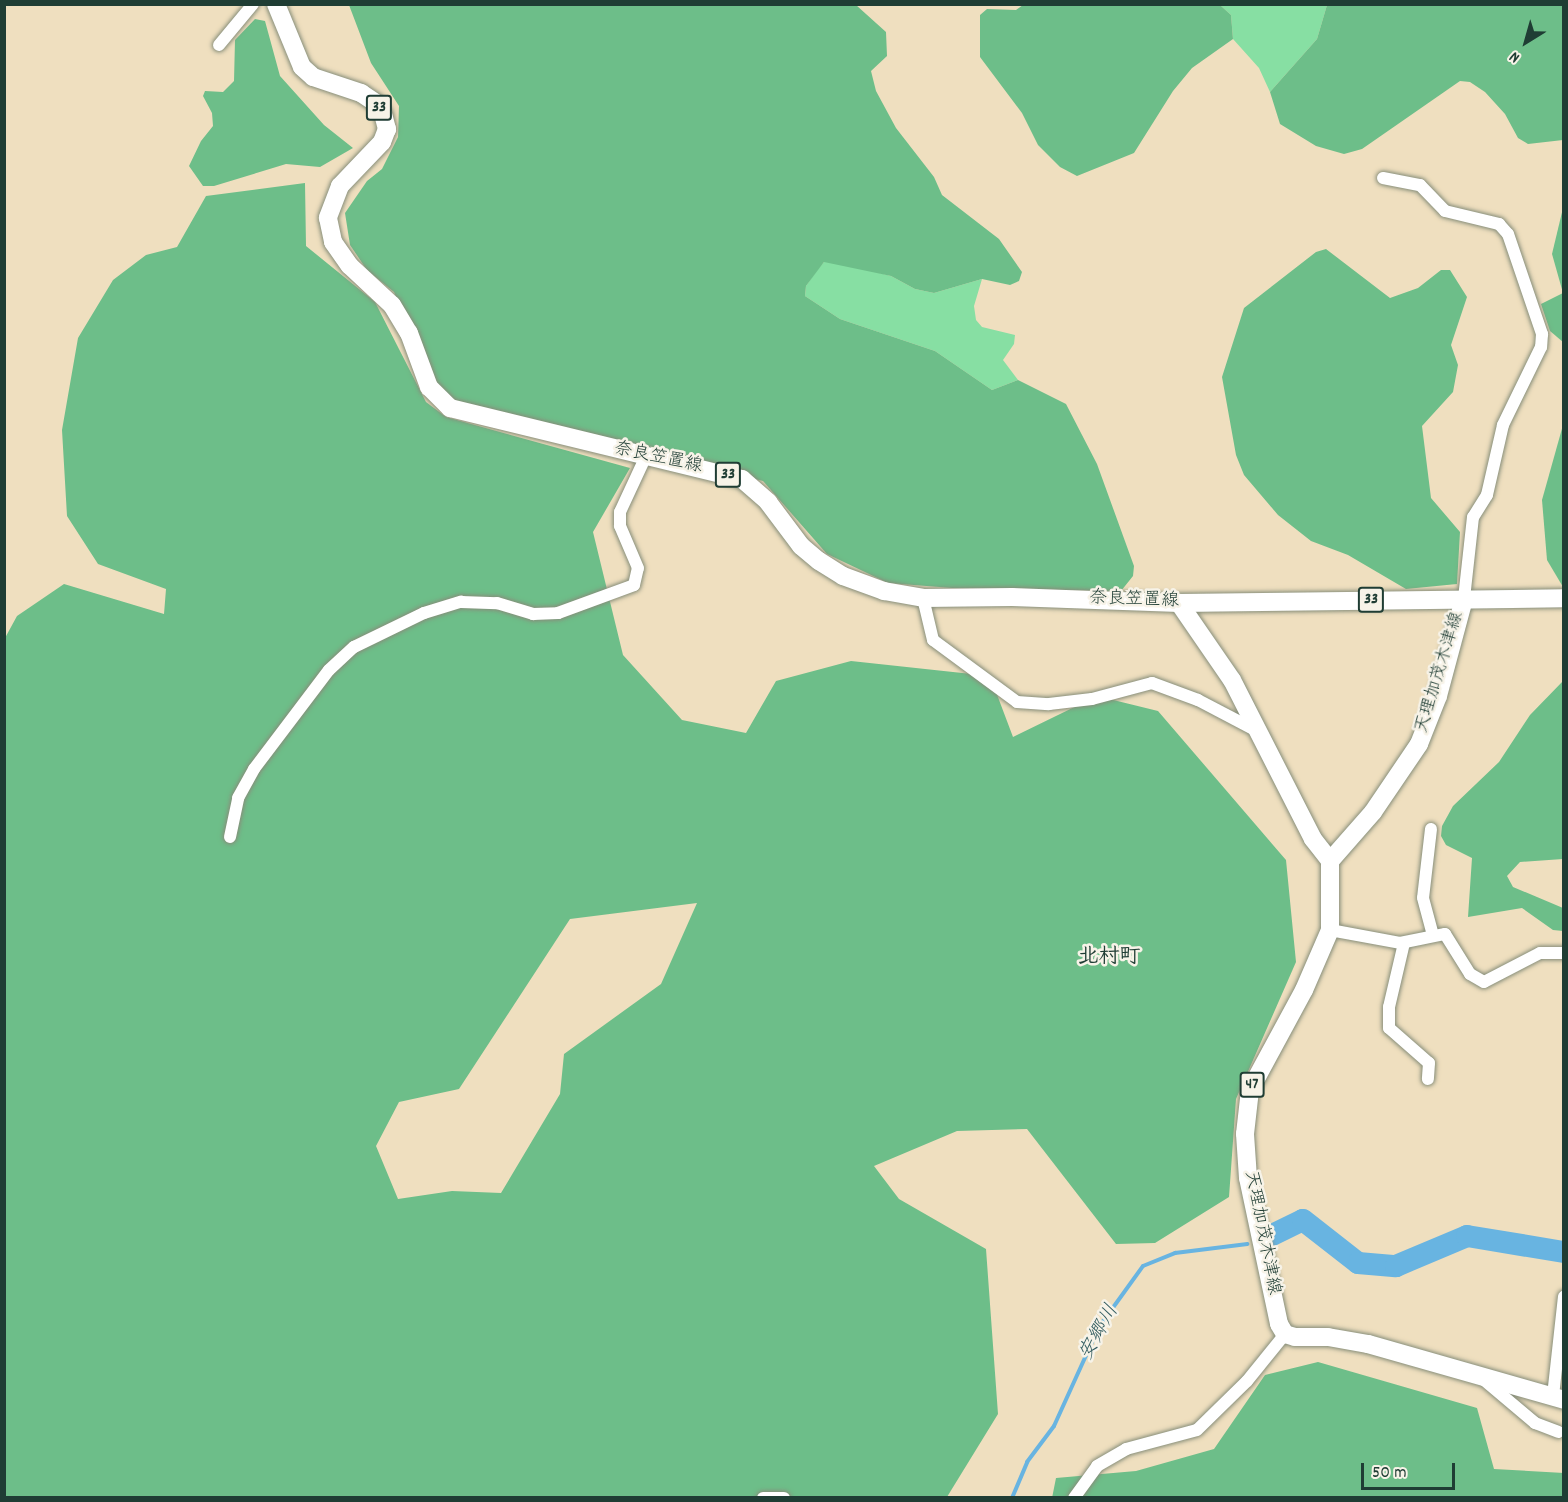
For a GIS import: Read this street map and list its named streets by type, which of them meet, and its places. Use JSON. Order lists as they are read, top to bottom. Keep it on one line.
{"streets":{"main road":["33","奈良笠置線","天理加茂木津線","47"]},"crossings":[["奈良笠置線","天理加茂木津線"]],"districts":["北村町"],"water":["安郷川"],"scale_bar":"50 m","north":"bottom left"}
